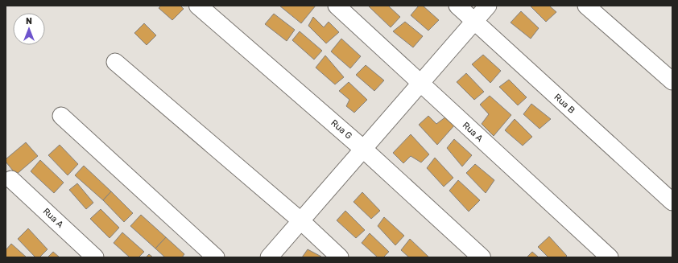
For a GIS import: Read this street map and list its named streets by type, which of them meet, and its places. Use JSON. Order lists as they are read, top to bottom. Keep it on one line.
{"streets":{"street":["Rua B","Rua G","Rua A"]},"north":"top"}
